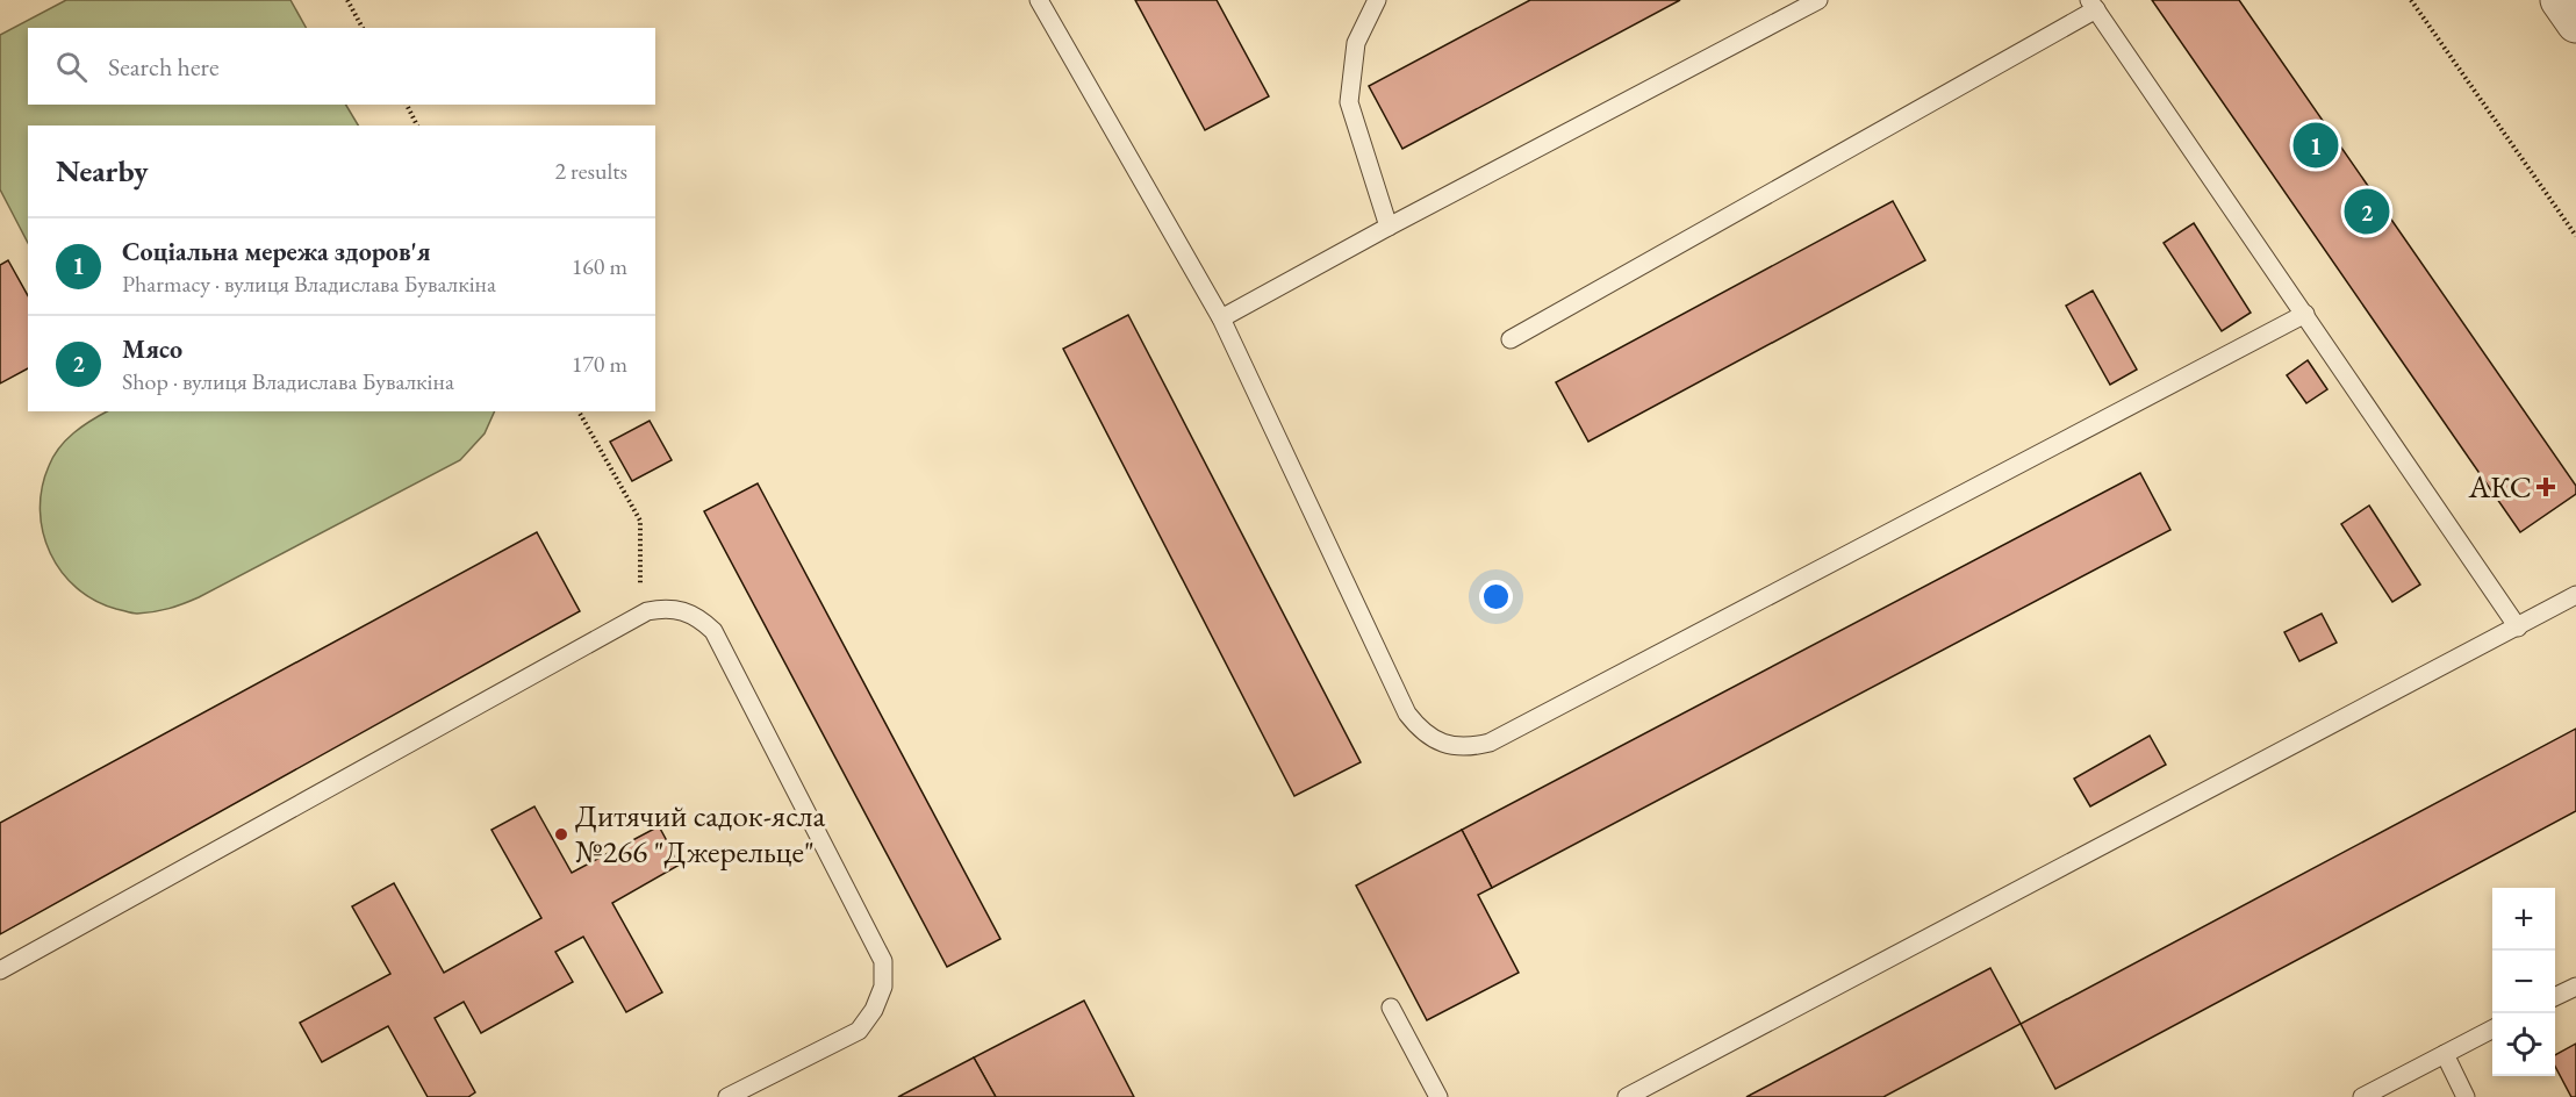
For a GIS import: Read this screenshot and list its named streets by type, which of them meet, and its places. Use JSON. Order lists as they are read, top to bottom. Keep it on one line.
{"places":{"health":["АКС"],"other":["Дитячий садок-ясла №266 \"Джерельце\""]},"page":{"search":"Search here","pins":["1","2"],"heading":["Nearby","2 results"],"list":[{"mark":"1","name":"Соціальна мережа здоров'я","note":"Pharmacy · вулиця Владислава Бувалкіна","value":"160 m"},{"mark":"2","name":"Мясо","note":"Shop · вулиця Владислава Бувалкіна","value":"170 m"}],"map_buttons":["+","−"]}}
